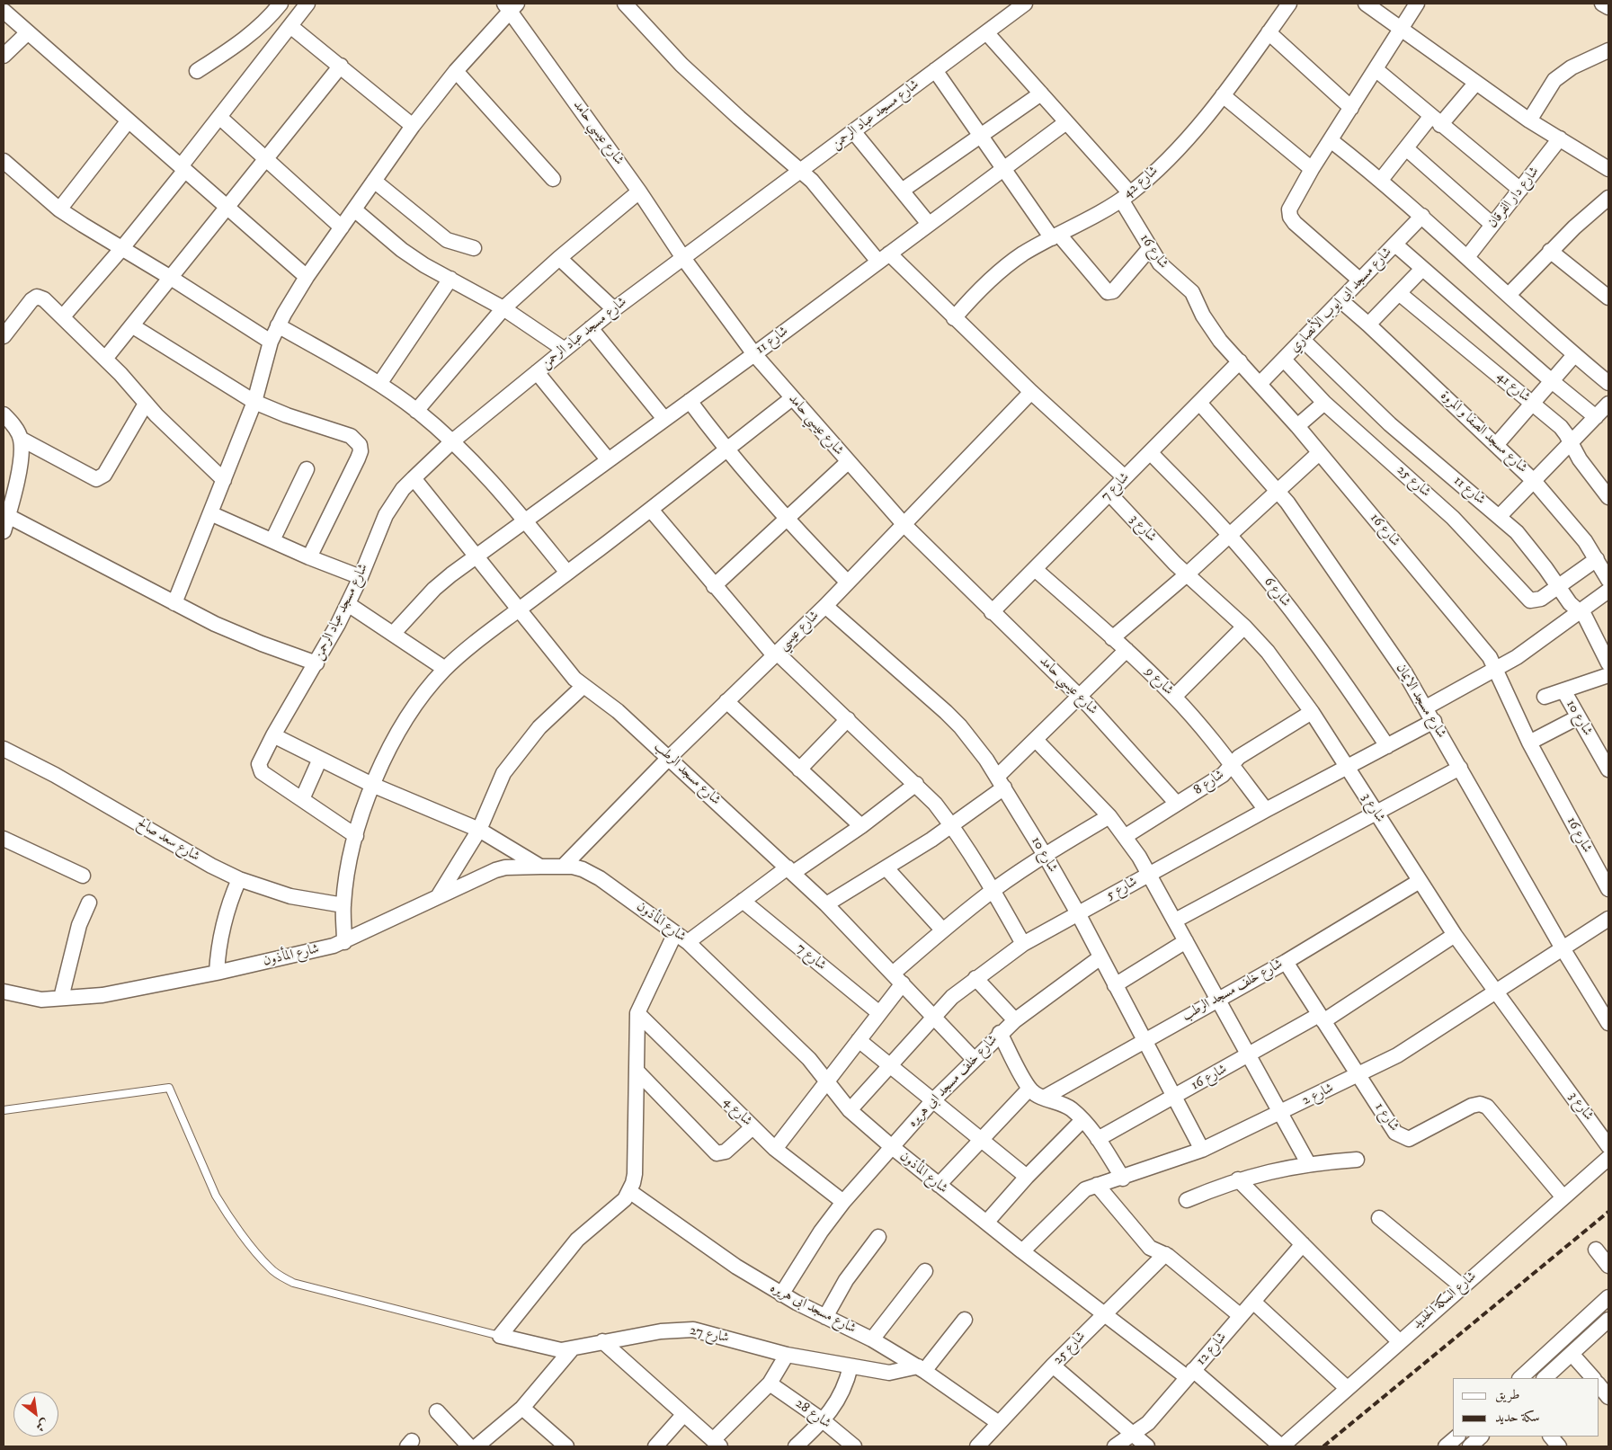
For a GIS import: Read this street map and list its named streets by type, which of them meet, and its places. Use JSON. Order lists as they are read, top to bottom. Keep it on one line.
{"streets":{"street":["شارع مسجد عباد الرحمن","شارع عيسي حامد","شارع 42","شارع دار الفرقان","شارع 16","شارع مسجد ابى ايوب الأنصاري","شارع 11","شارع 41","شارع مسجد الصفا و المروة","شارع 25","شارع 7","شارع 3","شارع 6","شارع عيسي","شارع 9","شارع مسجد الايمان","شارع 10","شارع مسجد الرطب","شارع 8","شارع سعد صالح","شارع 5","شارع المأذون","شارع خلف مسجد الرطب","شارع خلف مسجد ابى هريره","شارع 2","شارع 4","شارع 1","شارع السكة الحديد","شارع مسجد ابى هريره","شارع 27","شارع 12","شارع 28"]},"crossings":[["شارع مسجد عباد الرحمن","شارع عيسي حامد"],["شارع مسجد عباد الرحمن","شارع 16"],["شارع مسجد عباد الرحمن","شارع مسجد الرطب"],["شارع عيسي حامد","شارع 11"],["شارع عيسي حامد","شارع 7"],["شارع عيسي حامد","شارع عيسي"],["شارع عيسي حامد","شارع 8"],["شارع 42","شارع 16"],["شارع 16","شارع مسجد ابى ايوب الأنصاري"],["شارع 16","شارع 11"],["شارع 16","شارع 7"],["شارع 16","شارع 3"],["شارع 16","شارع 10"],["شارع 16","شارع 1"],["شارع مسجد ابى ايوب الأنصاري","شارع 11"],["شارع مسجد ابى ايوب الأنصاري","شارع مسجد الصفا و المروة"],["شارع مسجد ابى ايوب الأنصاري","شارع 25"],["شارع 11","شارع 25"],["شارع 11","شارع مسجد الرطب"],["شارع 25","شارع المأذون"],["شارع 25","شارع مسجد ابى هريره"],["شارع 7","شارع 3"],["شارع 7","شارع 6"],["شارع 7","شارع 9"],["شارع 7","شارع مسجد الايمان"],["شارع 3","شارع 8"],["شارع 3","شارع 5"],["شارع 3","شارع خلف مسجد الرطب"],["شارع 3","شارع 2"],["شارع 6","شارع 5"],["شارع عيسي","شارع 10"],["شارع عيسي","شارع مسجد الرطب"],["شارع عيسي","شارع المأذون"],["شارع 9","شارع 8"],["شارع 9","شارع 5"],["شارع مسجد الايمان","شارع 5"],["شارع مسجد الايمان","شارع 2"],["شارع 10","شارع 5"],["شارع 10","شارع خلف مسجد الرطب"],["شارع 10","شارع خلف مسجد ابى هريره"],["شارع 10","شارع 2"],["شارع مسجد الرطب","شارع 5"],["شارع مسجد الرطب","شارع خلف مسجد ابى هريره"],["شارع 5","شارع المأذون"],["شارع المأذون","شارع خلف مسجد ابى هريره"],["شارع المأذون","شارع 2"],["شارع المأذون","شارع السكة الحديد"],["شارع المأذون","شارع 12"],["شارع خلف مسجد الرطب","شارع 1"],["شارع خلف مسجد ابى هريره","شارع 4"],["شارع خلف مسجد ابى هريره","شارع مسجد ابى هريره"],["شارع 2","شارع 1"],["شارع 1","شارع السكة الحديد"],["شارع مسجد ابى هريره","شارع 27"]],"legend":["طريق","سكة حديد"],"north":"bottom right"}
